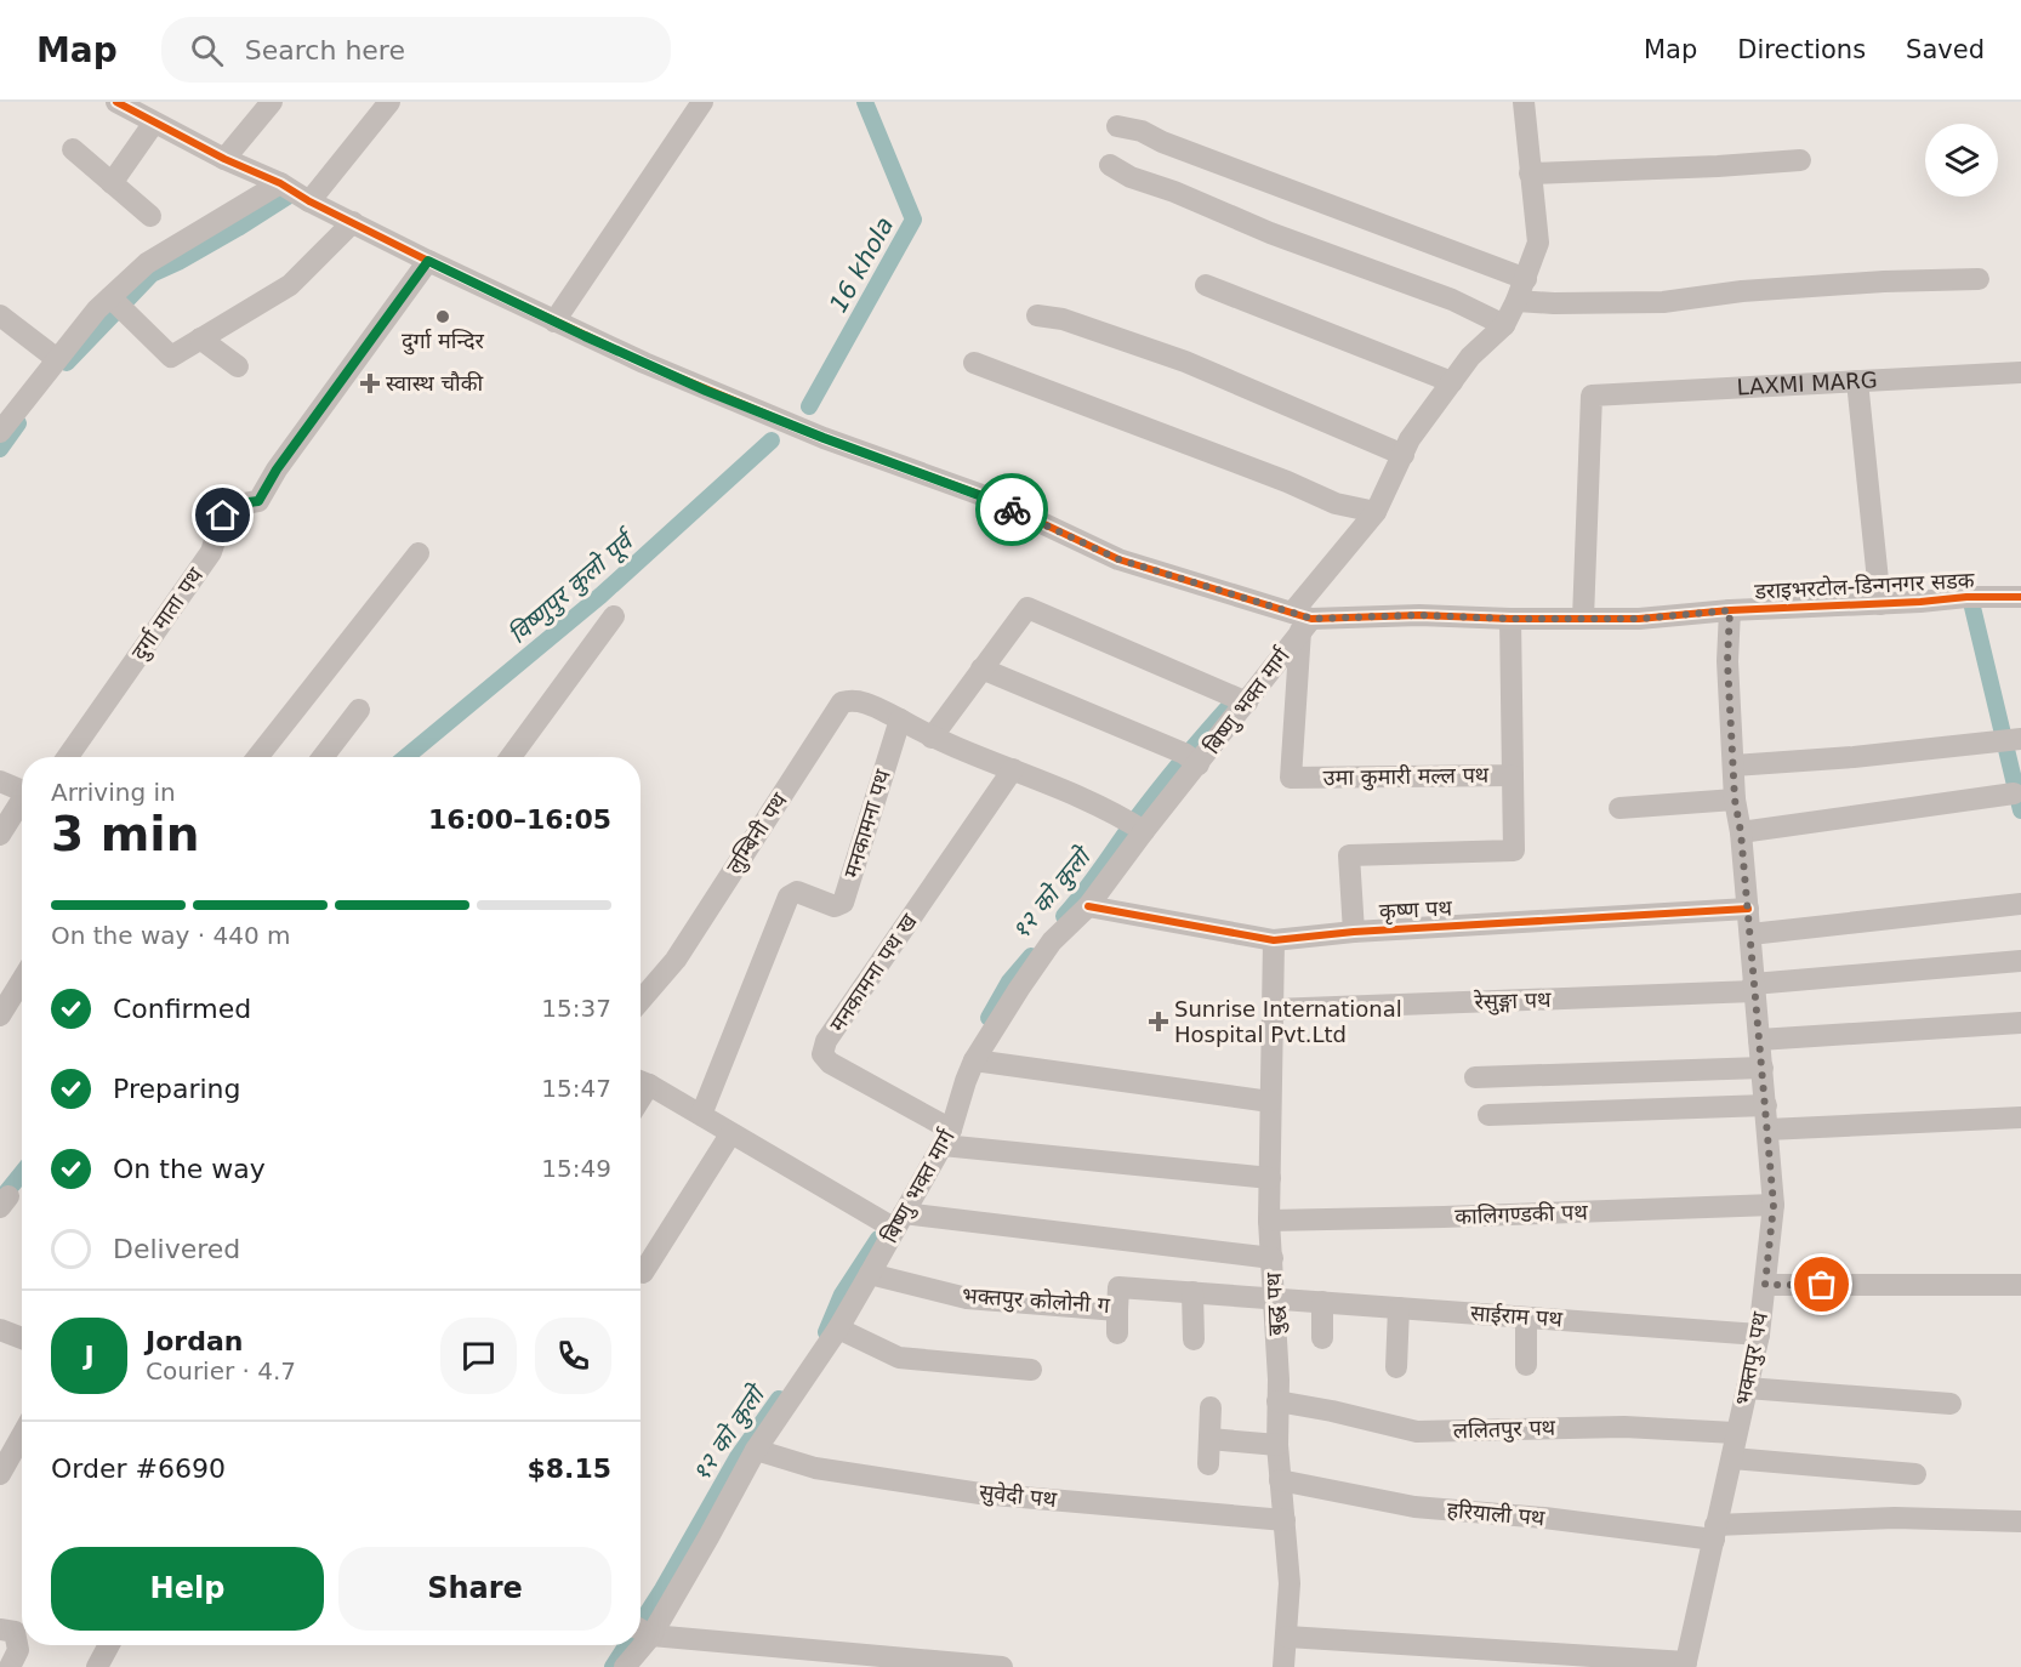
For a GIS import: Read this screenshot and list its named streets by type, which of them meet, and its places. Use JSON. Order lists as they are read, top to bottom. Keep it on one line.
{"streets":{"street":["LAXMI MARG","डराइभरटोल-डिन्गनगर सडक","दुर्गा माता पथ","बिष्णु भक्त मार्ग","उमा कुमारी मल्ल पथ","मनकामना पथ","लुम्बिनी पथ","कृष्ण पथ","मनकामना पथ ख","रेसुङ्गा पथ","कालिगण्डकी पथ","भक्तपुर कोलोनी ग","बुद्ध पथ","साईराम पथ","भक्तपुर पथ","ललितपुर पथ","सुवेदी पथ","हरियाली पथ"]},"crossings":[["LAXMI MARG","डराइभरटोल-डिन्गनगर सडक"],["डराइभरटोल-डिन्गनगर सडक","दुर्गा माता पथ"],["डराइभरटोल-डिन्गनगर सडक","बिष्णु भक्त मार्ग"],["डराइभरटोल-डिन्गनगर सडक","उमा कुमारी मल्ल पथ"],["डराइभरटोल-डिन्गनगर सडक","भक्तपुर पथ"],["बिष्णु भक्त मार्ग","उमा कुमारी मल्ल पथ"],["बिष्णु भक्त मार्ग","कृष्ण पथ"],["बिष्णु भक्त मार्ग","मनकामना पथ ख"],["बिष्णु भक्त मार्ग","भक्तपुर कोलोनी ग"],["बिष्णु भक्त मार्ग","सुवेदी पथ"],["मनकामना पथ","लुम्बिनी पथ"],["कृष्ण पथ","बुद्ध पथ"],["कृष्ण पथ","भक्तपुर पथ"],["रेसुङ्गा पथ","बुद्ध पथ"],["रेसुङ्गा पथ","भक्तपुर पथ"],["कालिगण्डकी पथ","बुद्ध पथ"],["कालिगण्डकी पथ","भक्तपुर पथ"],["भक्तपुर कोलोनी ग","बुद्ध पथ"],["भक्तपुर कोलोनी ग","साईराम पथ"],["बुद्ध पथ","साईराम पथ"],["बुद्ध पथ","ललितपुर पथ"],["बुद्ध पथ","सुवेदी पथ"],["बुद्ध पथ","हरियाली पथ"],["साईराम पथ","भक्तपुर पथ"],["भक्तपुर पथ","ललितपुर पथ"],["भक्तपुर पथ","हरियाली पथ"]],"water":["16 khola","विष्णुपुर कुलो पूर्व","१२ को कुलो"],"places":{"other":["दुर्गा मन्दिर"],"health":["स्वास्थ चौकी","Sunrise International Hospital Pvt.Ltd"]},"page":{"header":"Map","search":"Search here","nav":["Map","Directions","Saved"],"heading":["3 min","Arriving in","16:00–16:05"],"panel":["Jordan","Courier · 4.7","Order #6690","$8.15"],"bar":"On the way · 440 m","list":[["Confirmed","15:37"],["Preparing","15:47"],["On the way","15:49"],"Delivered"],"round":"J","buttons":["Help","Share"]}}
